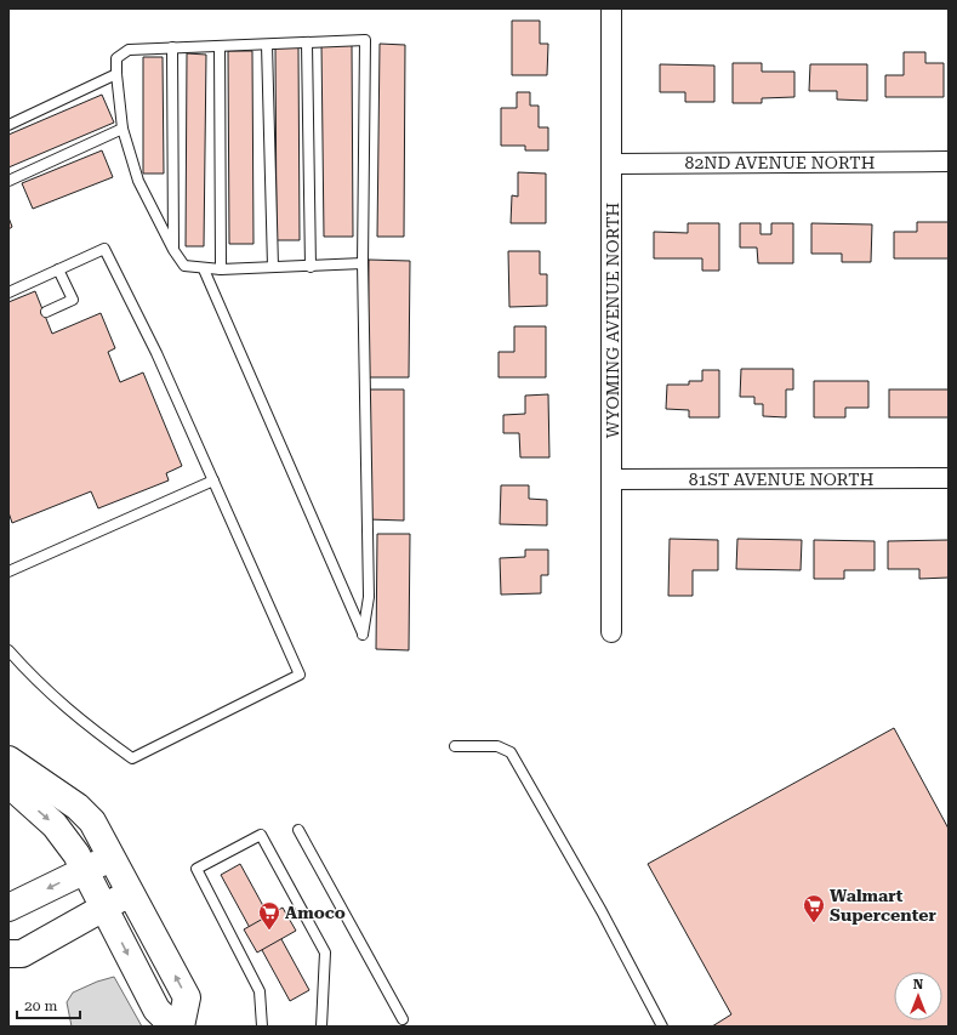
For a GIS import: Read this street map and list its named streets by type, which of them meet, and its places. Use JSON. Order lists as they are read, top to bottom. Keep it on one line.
{"streets":{"street":["82ND AVENUE NORTH","WYOMING AVENUE NORTH","81ST AVENUE NORTH"]},"crossings":[["82ND AVENUE NORTH","WYOMING AVENUE NORTH"],["WYOMING AVENUE NORTH","81ST AVENUE NORTH"]],"places":{"supermarket":["Walmart Supercenter","Amoco"]},"scale_bar":"20 m","north":"top"}
